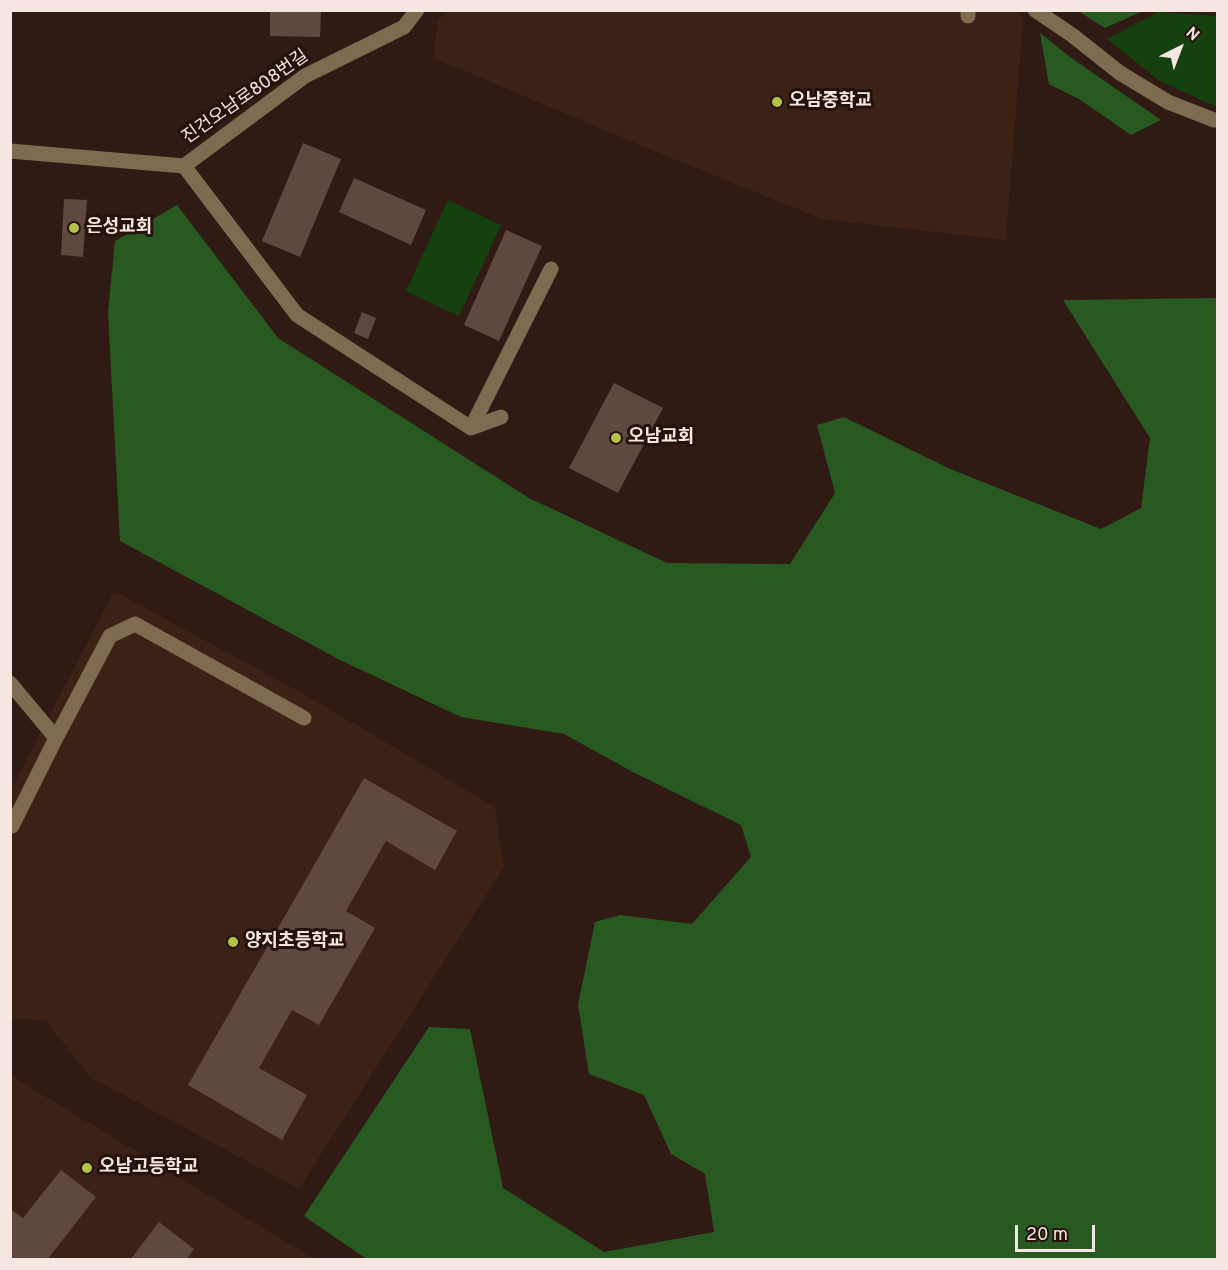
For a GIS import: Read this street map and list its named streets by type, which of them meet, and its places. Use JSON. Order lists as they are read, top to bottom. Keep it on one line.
{"streets":{"street":["진건오남로808번길"]},"places":["오남중학교","은성교회","오남교회","양지초등학교","오남고등학교"],"scale_bar":"20 m","north":"top right"}
